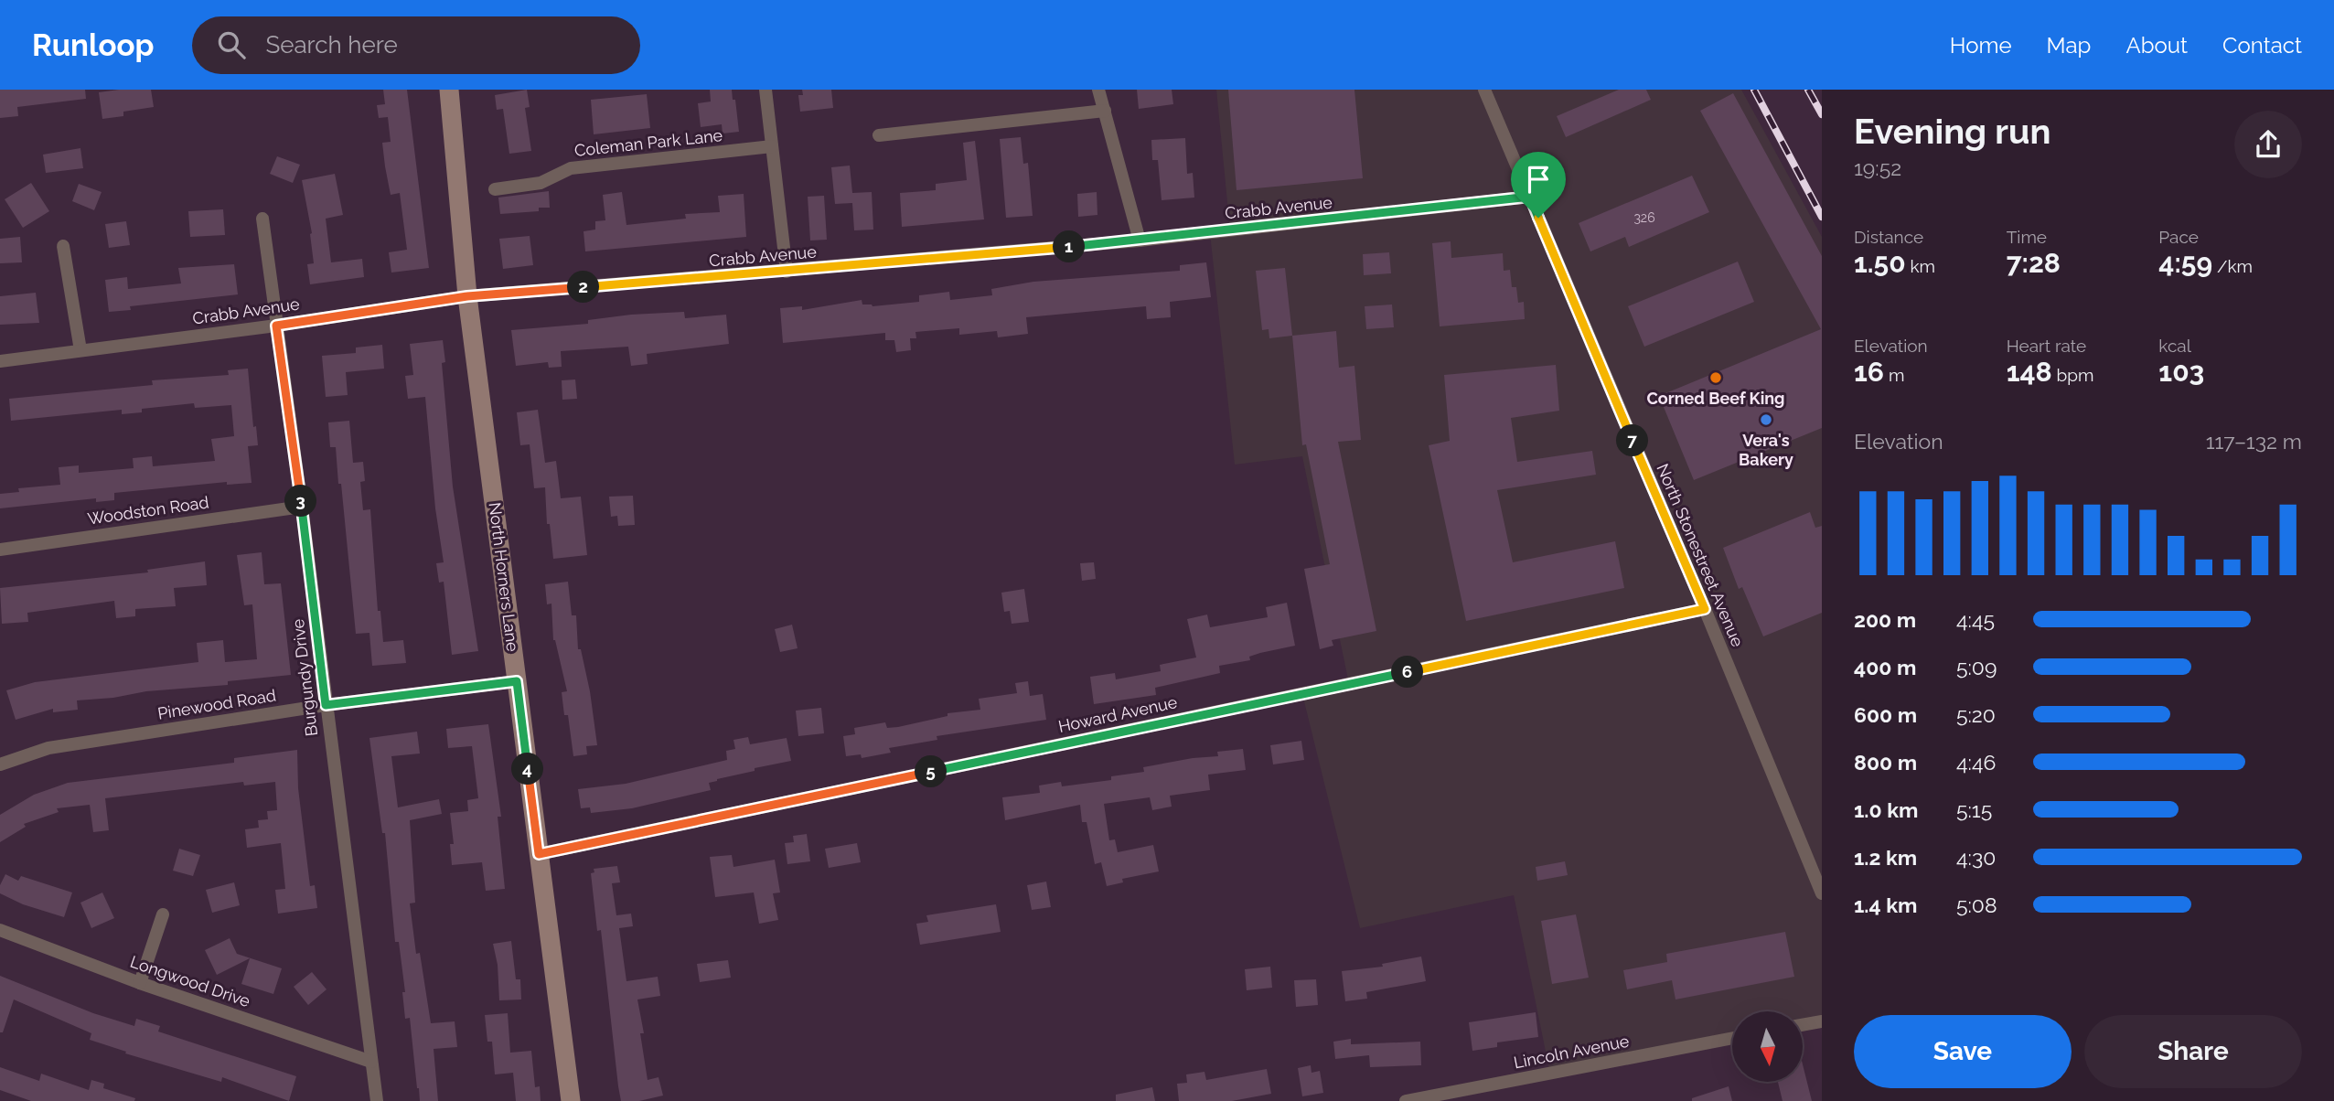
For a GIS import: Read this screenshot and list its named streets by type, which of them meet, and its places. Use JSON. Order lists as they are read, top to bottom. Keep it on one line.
{"streets":{"street":["Coleman Park Lane","Crabb Avenue","Woodston Road","North Stonestreet Avenue","North Horners Lane","Burgundy Drive","Pinewood Road","Howard Avenue","Longwood Drive","Lincoln Avenue"]},"crossings":[["Crabb Avenue","North Stonestreet Avenue"],["Crabb Avenue","North Horners Lane"],["Crabb Avenue","Burgundy Drive"],["Woodston Road","Burgundy Drive"],["North Stonestreet Avenue","Howard Avenue"],["North Horners Lane","Pinewood Road"],["North Horners Lane","Howard Avenue"],["Burgundy Drive","Pinewood Road"],["Burgundy Drive","Longwood Drive"]],"places":["Corned Beef King","Vera's Bakery"],"house_numbers":["326"],"north":"bottom","page":{"header":"Runloop","search":"Search here","nav":["Home","Map","About","Contact"],"heading":["Evening run","19:52"],"stats":[["Distance","1.50 km"],["Time","7:28"],["Pace","4:59 /km"],["Elevation","16 m"],["Heart rate","148 bpm"],["kcal","103"]],"pins":["1","2","7","3","6","4","5"],"chart":["Elevation","117–132 m"],"list":[{"name":"200 m","note":"4:45"},{"name":"400 m","note":"5:09"},{"name":"600 m","note":"5:20"},{"name":"800 m","note":"4:46"},{"name":"1.0 km","note":"5:15"},{"name":"1.2 km","note":"4:30"},{"name":"1.4 km","note":"5:08"}],"buttons":["Save","Share"]}}
